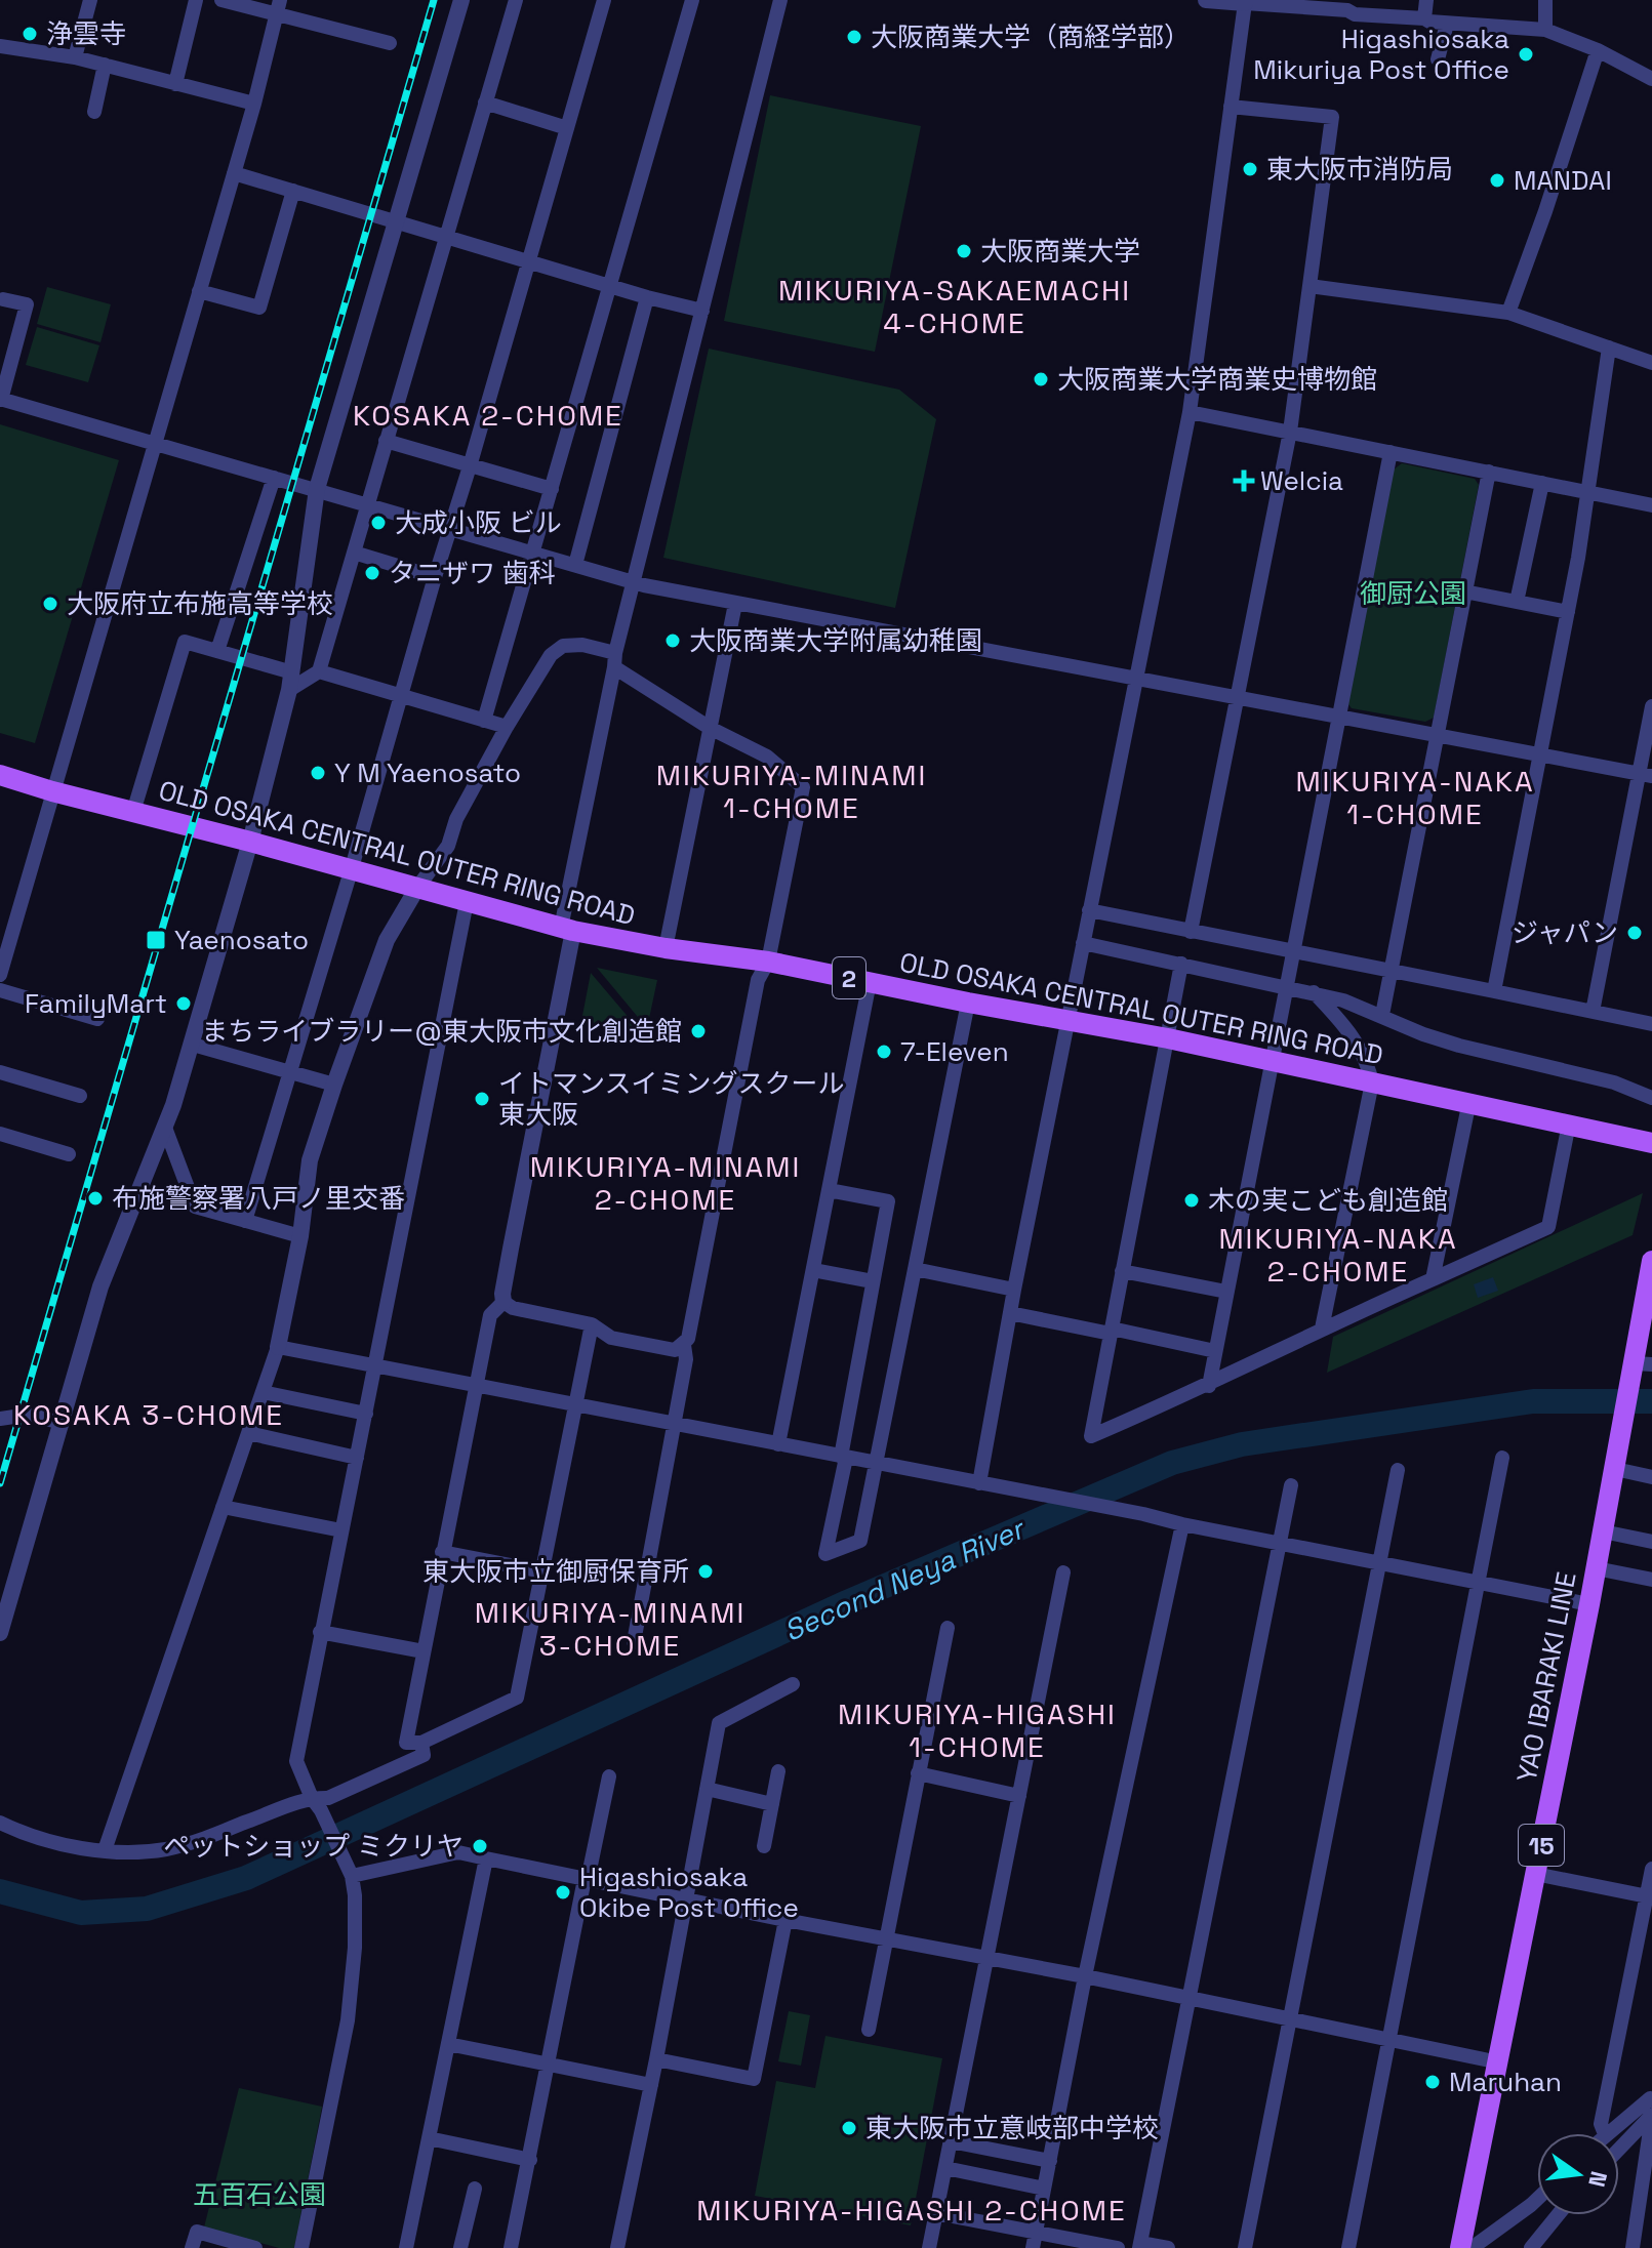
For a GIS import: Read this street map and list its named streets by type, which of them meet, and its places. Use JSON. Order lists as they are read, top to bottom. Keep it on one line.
{"streets":{"main road":["OLD OSAKA CENTRAL OUTER RING ROAD","2","YAO IBARAKI LINE","15"]},"districts":["MIKURIYA-SAKAEMACHI 4-CHOME","KOSAKA 2-CHOME","MIKURIYA-MINAMI 1-CHOME","MIKURIYA-NAKA 1-CHOME","MIKURIYA-MINAMI 2-CHOME","MIKURIYA-NAKA 2-CHOME","KOSAKA 3-CHOME","MIKURIYA-MINAMI 3-CHOME","MIKURIYA-HIGASHI 1-CHOME","MIKURIYA-HIGASHI 2-CHOME"],"water":["Second Neya River"],"parks":["御厨公園","五百石公園"],"places":{"other":["浄雲寺","大阪商業大学（商経学部）","Higashiosaka Mikuriya Post Office","東大阪市消防局","MANDAI","大阪商業大学","大阪商業大学商業史博物館","大成小阪 ビル","タニザワ 歯科","大阪府立布施高等学校","大阪商業大学附属幼稚園","Y M Yaenosato","ジャパン","FamilyMart","まちライブラリー@東大阪市文化創造館","7-Eleven","イトマンスイミングスクール 東大阪","布施警察署八戸ノ里交番","木の実こども創造館","東大阪市立御厨保育所","ペットショップ ミクリヤ","Higashiosaka Okibe Post Office","Maruhan","東大阪市立意岐部中学校"],"health":["Welcia"],"transit":["Yaenosato"]},"north":"right"}
